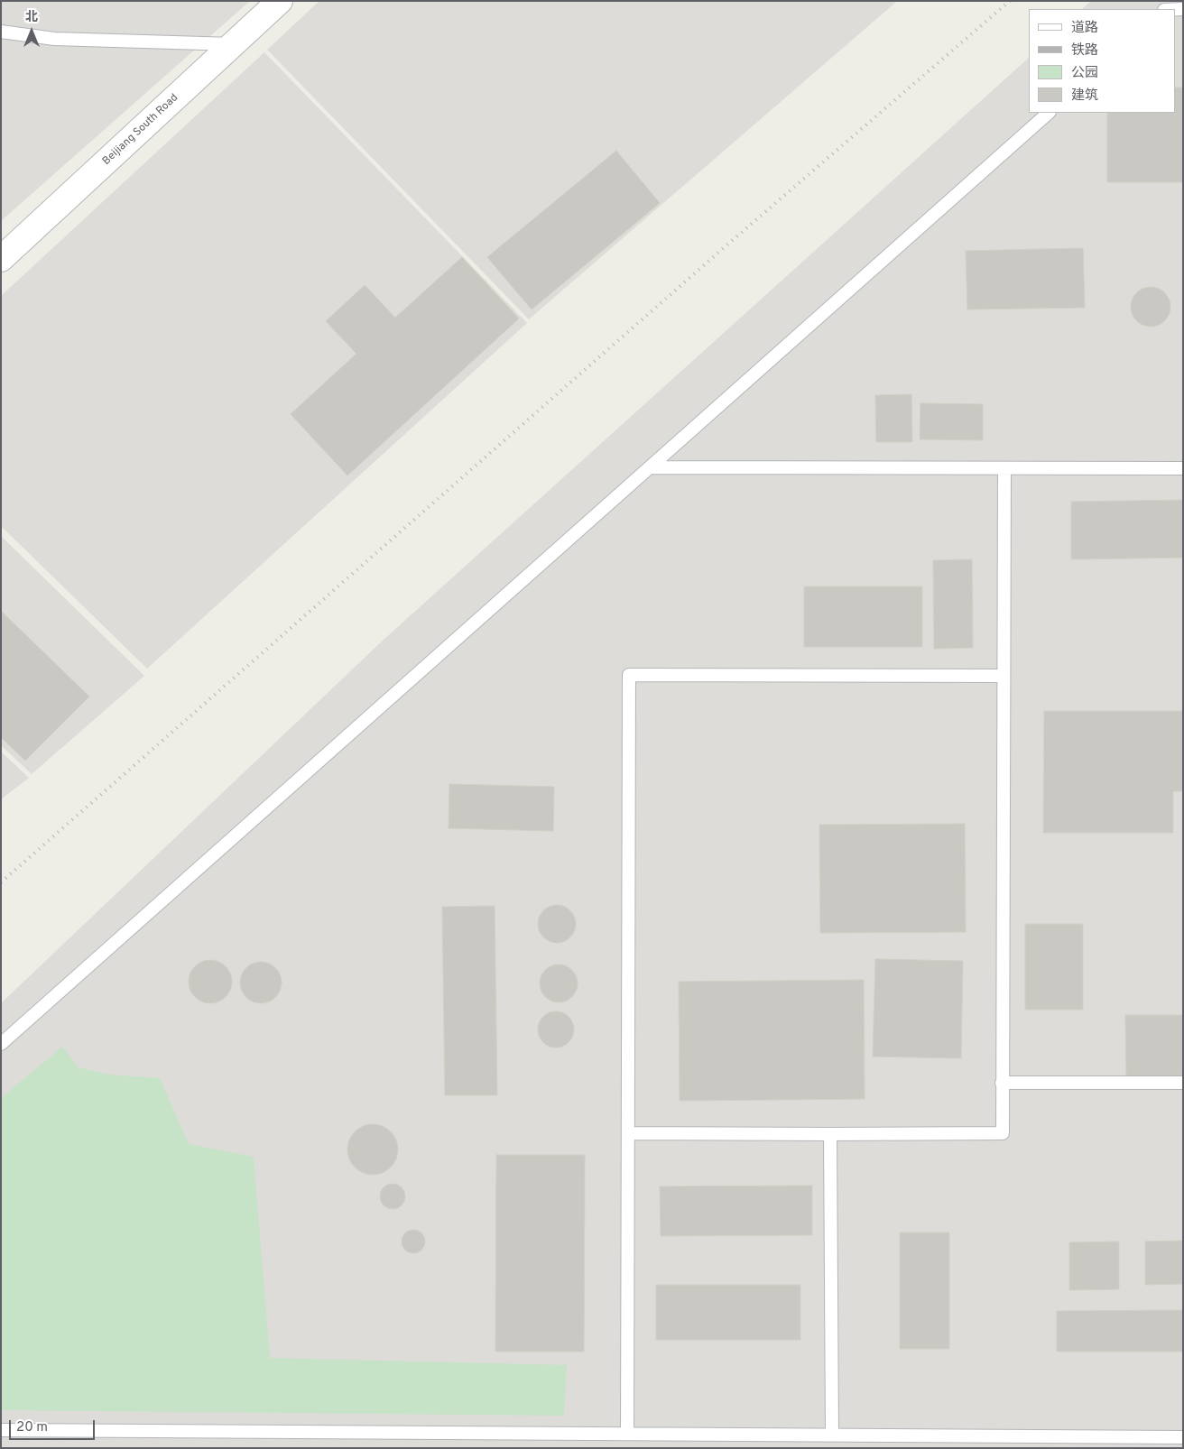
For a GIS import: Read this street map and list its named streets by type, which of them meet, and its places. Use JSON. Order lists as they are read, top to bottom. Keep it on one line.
{"streets":{"street":["Beijiang South Road"]},"legend":["道路","铁路","公园","建筑"],"scale_bar":"20 m","north":"top"}
